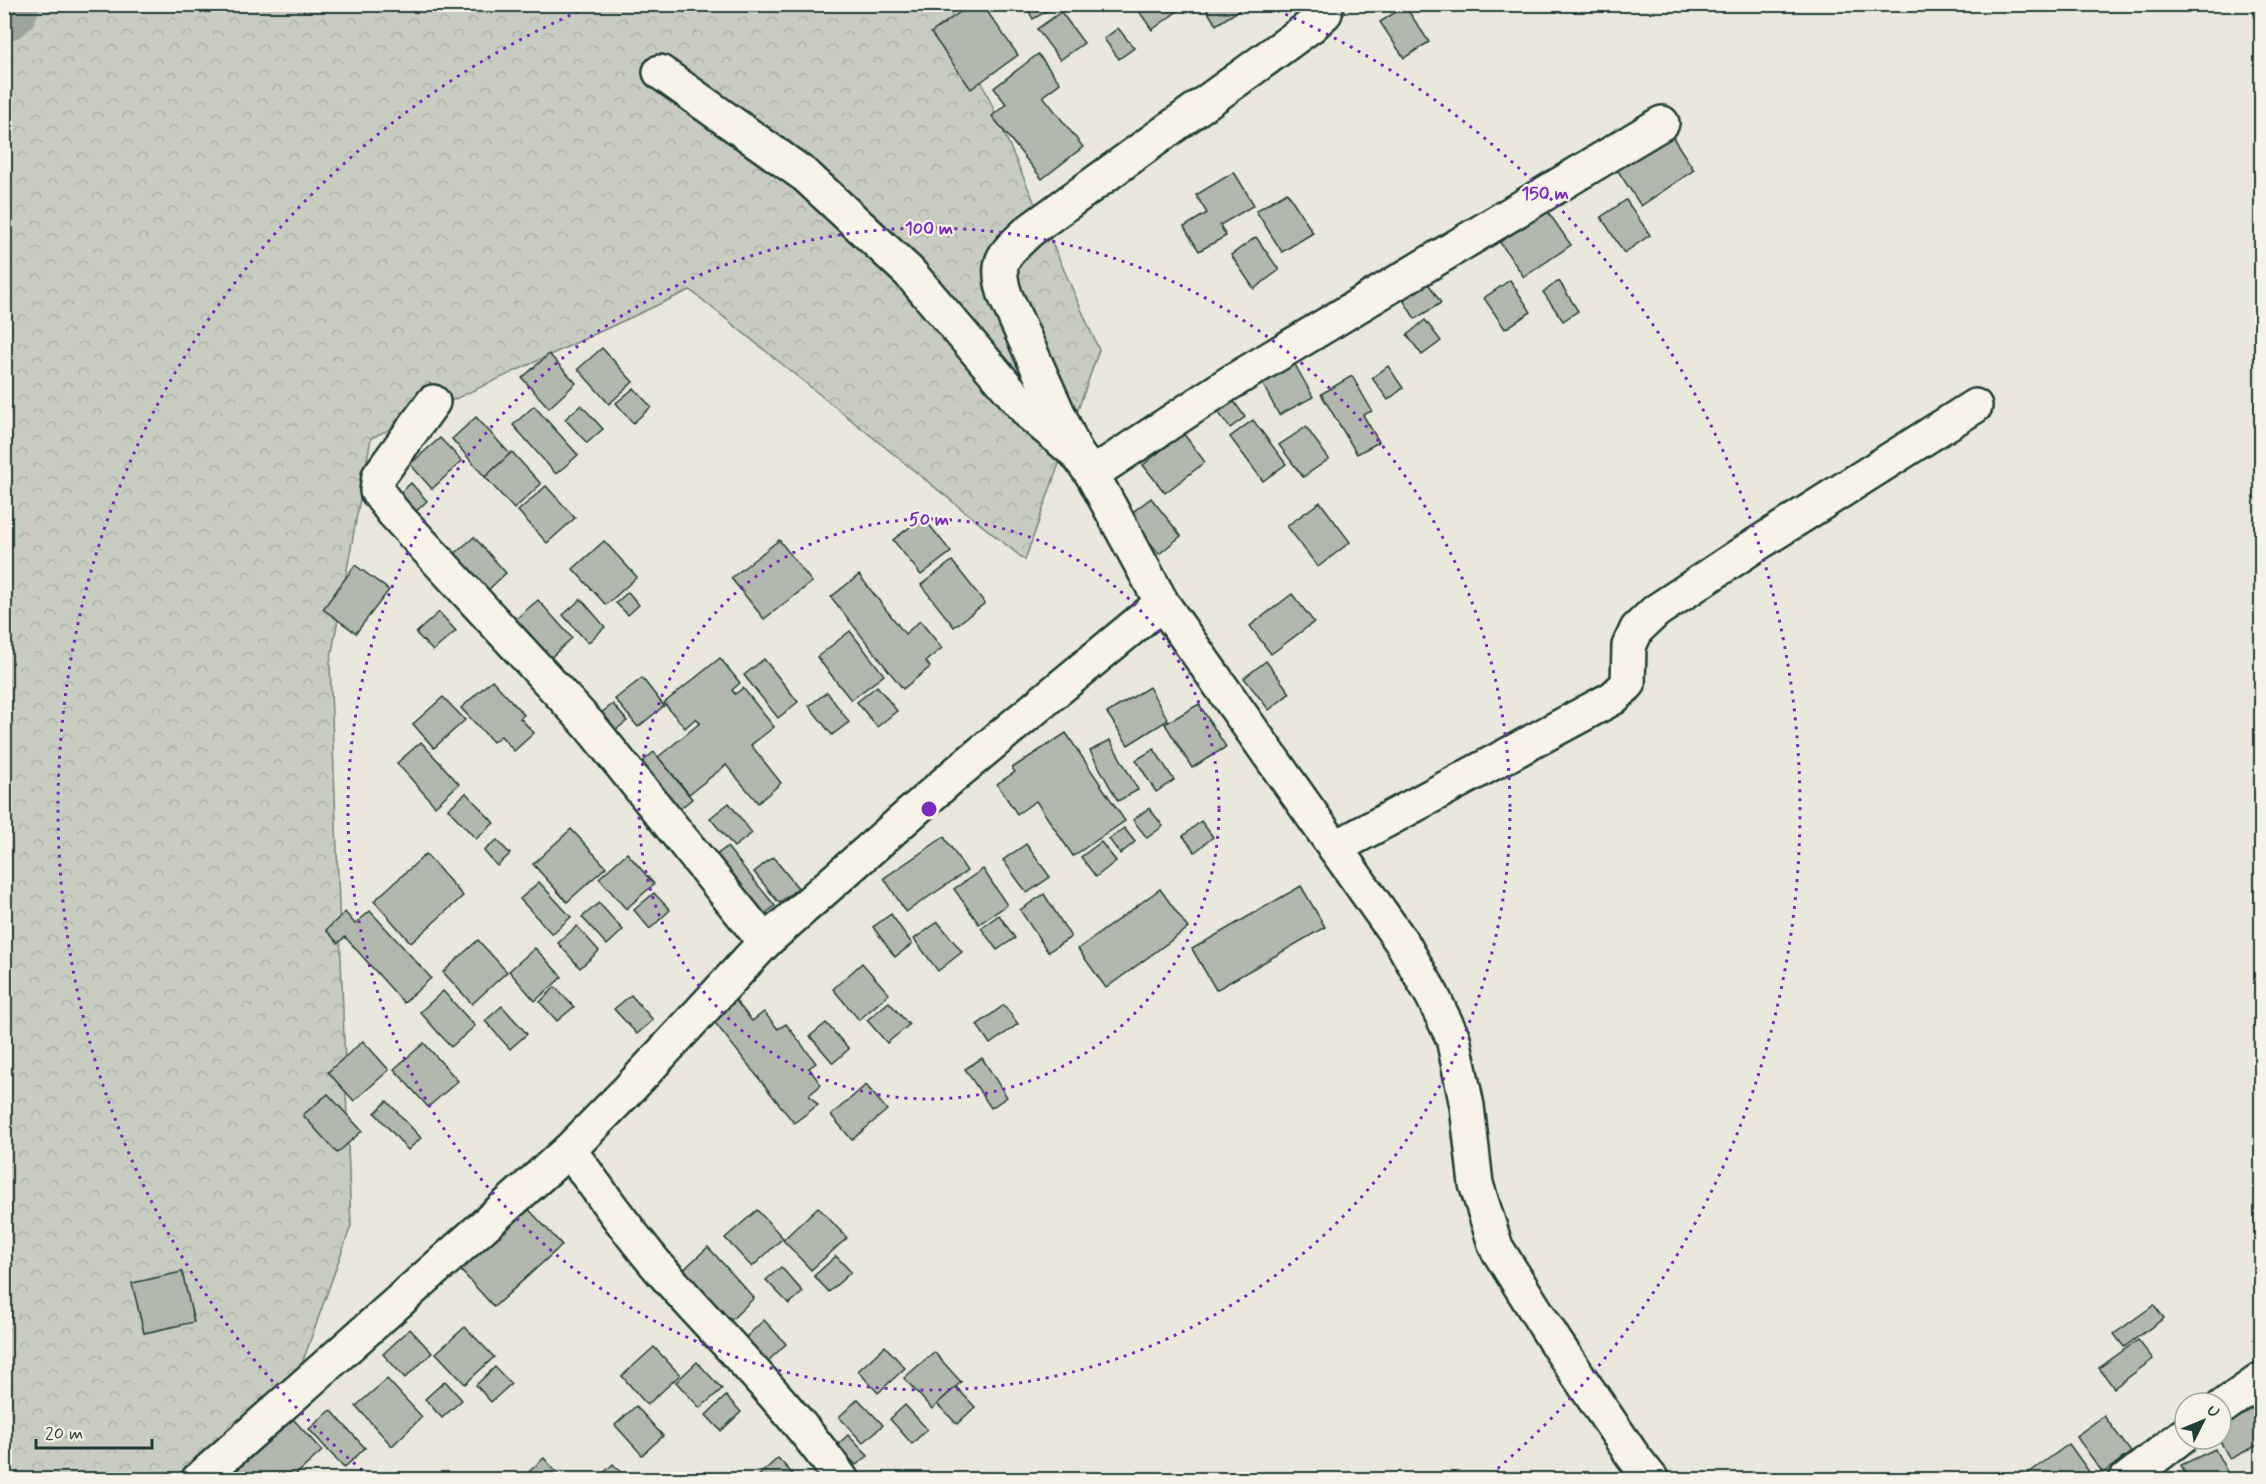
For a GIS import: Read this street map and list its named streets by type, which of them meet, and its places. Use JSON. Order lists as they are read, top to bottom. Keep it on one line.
{"scale_bar":"20 m","north":"top right","rings":["150 m","100 m","50 m"]}
